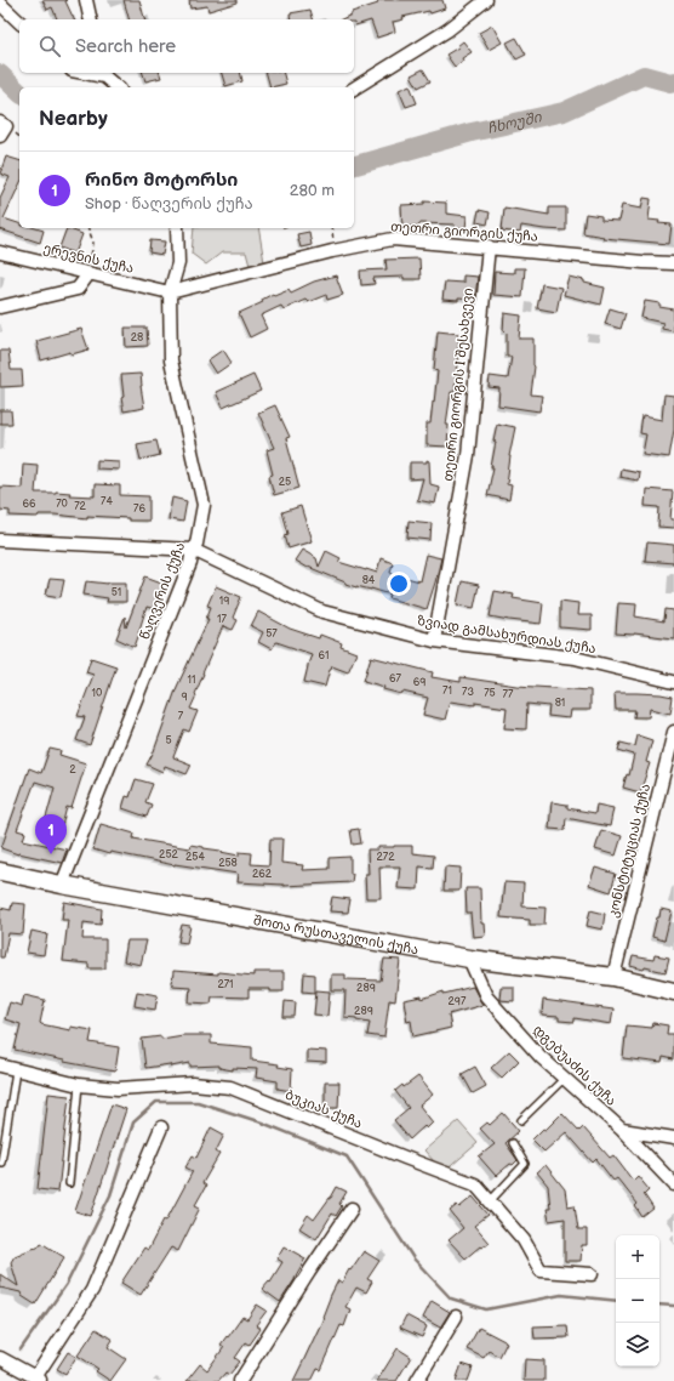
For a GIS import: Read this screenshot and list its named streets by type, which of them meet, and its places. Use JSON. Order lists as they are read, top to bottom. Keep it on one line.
{"streets":{"main road":["შოთა რუსთაველის ქუჩა"],"street":["თეთრი გიორგის ქუჩა","ერევნის ქუჩა","თეთრი გიორგის I შესახვევი","წაღვერის ქუჩა","ზვიად გამსახურდიას ქუჩა","კონსტიტუციას ქუჩა","დგებუაძის ქუჩა","ბუკიას ქუჩა"]},"crossings":[["თეთრი გიორგის ქუჩა","ერევნის ქუჩა"],["თეთრი გიორგის ქუჩა","თეთრი გიორგის I შესახვევი"],["თეთრი გიორგის ქუჩა","წაღვერის ქუჩა"],["ერევნის ქუჩა","წაღვერის ქუჩა"],["თეთრი გიორგის I შესახვევი","ზვიად გამსახურდიას ქუჩა"],["წაღვერის ქუჩა","ზვიად გამსახურდიას ქუჩა"],["წაღვერის ქუჩა","შოთა რუსთაველის ქუჩა"],["კონსტიტუციას ქუჩა","შოთა რუსთაველის ქუჩა"],["შოთა რუსთაველის ქუჩა","დგებუაძის ქუჩა"]],"water":["ჩხოუში"],"house_numbers":["28","25","74","66","70","72","76","84","51","19","17","57","61","67","11","69","71","73","10","75","77","9","81","7","5","2","252","254","272","258","262","271","289","297","289"],"page":{"search":"Search here","heading":"Nearby","list":[{"mark":"1","name":"რინო მოტორსი","note":"Shop · წაღვერის ქუჩა","value":"280 m"}],"pins":"1","map_buttons":["+","−"]}}
